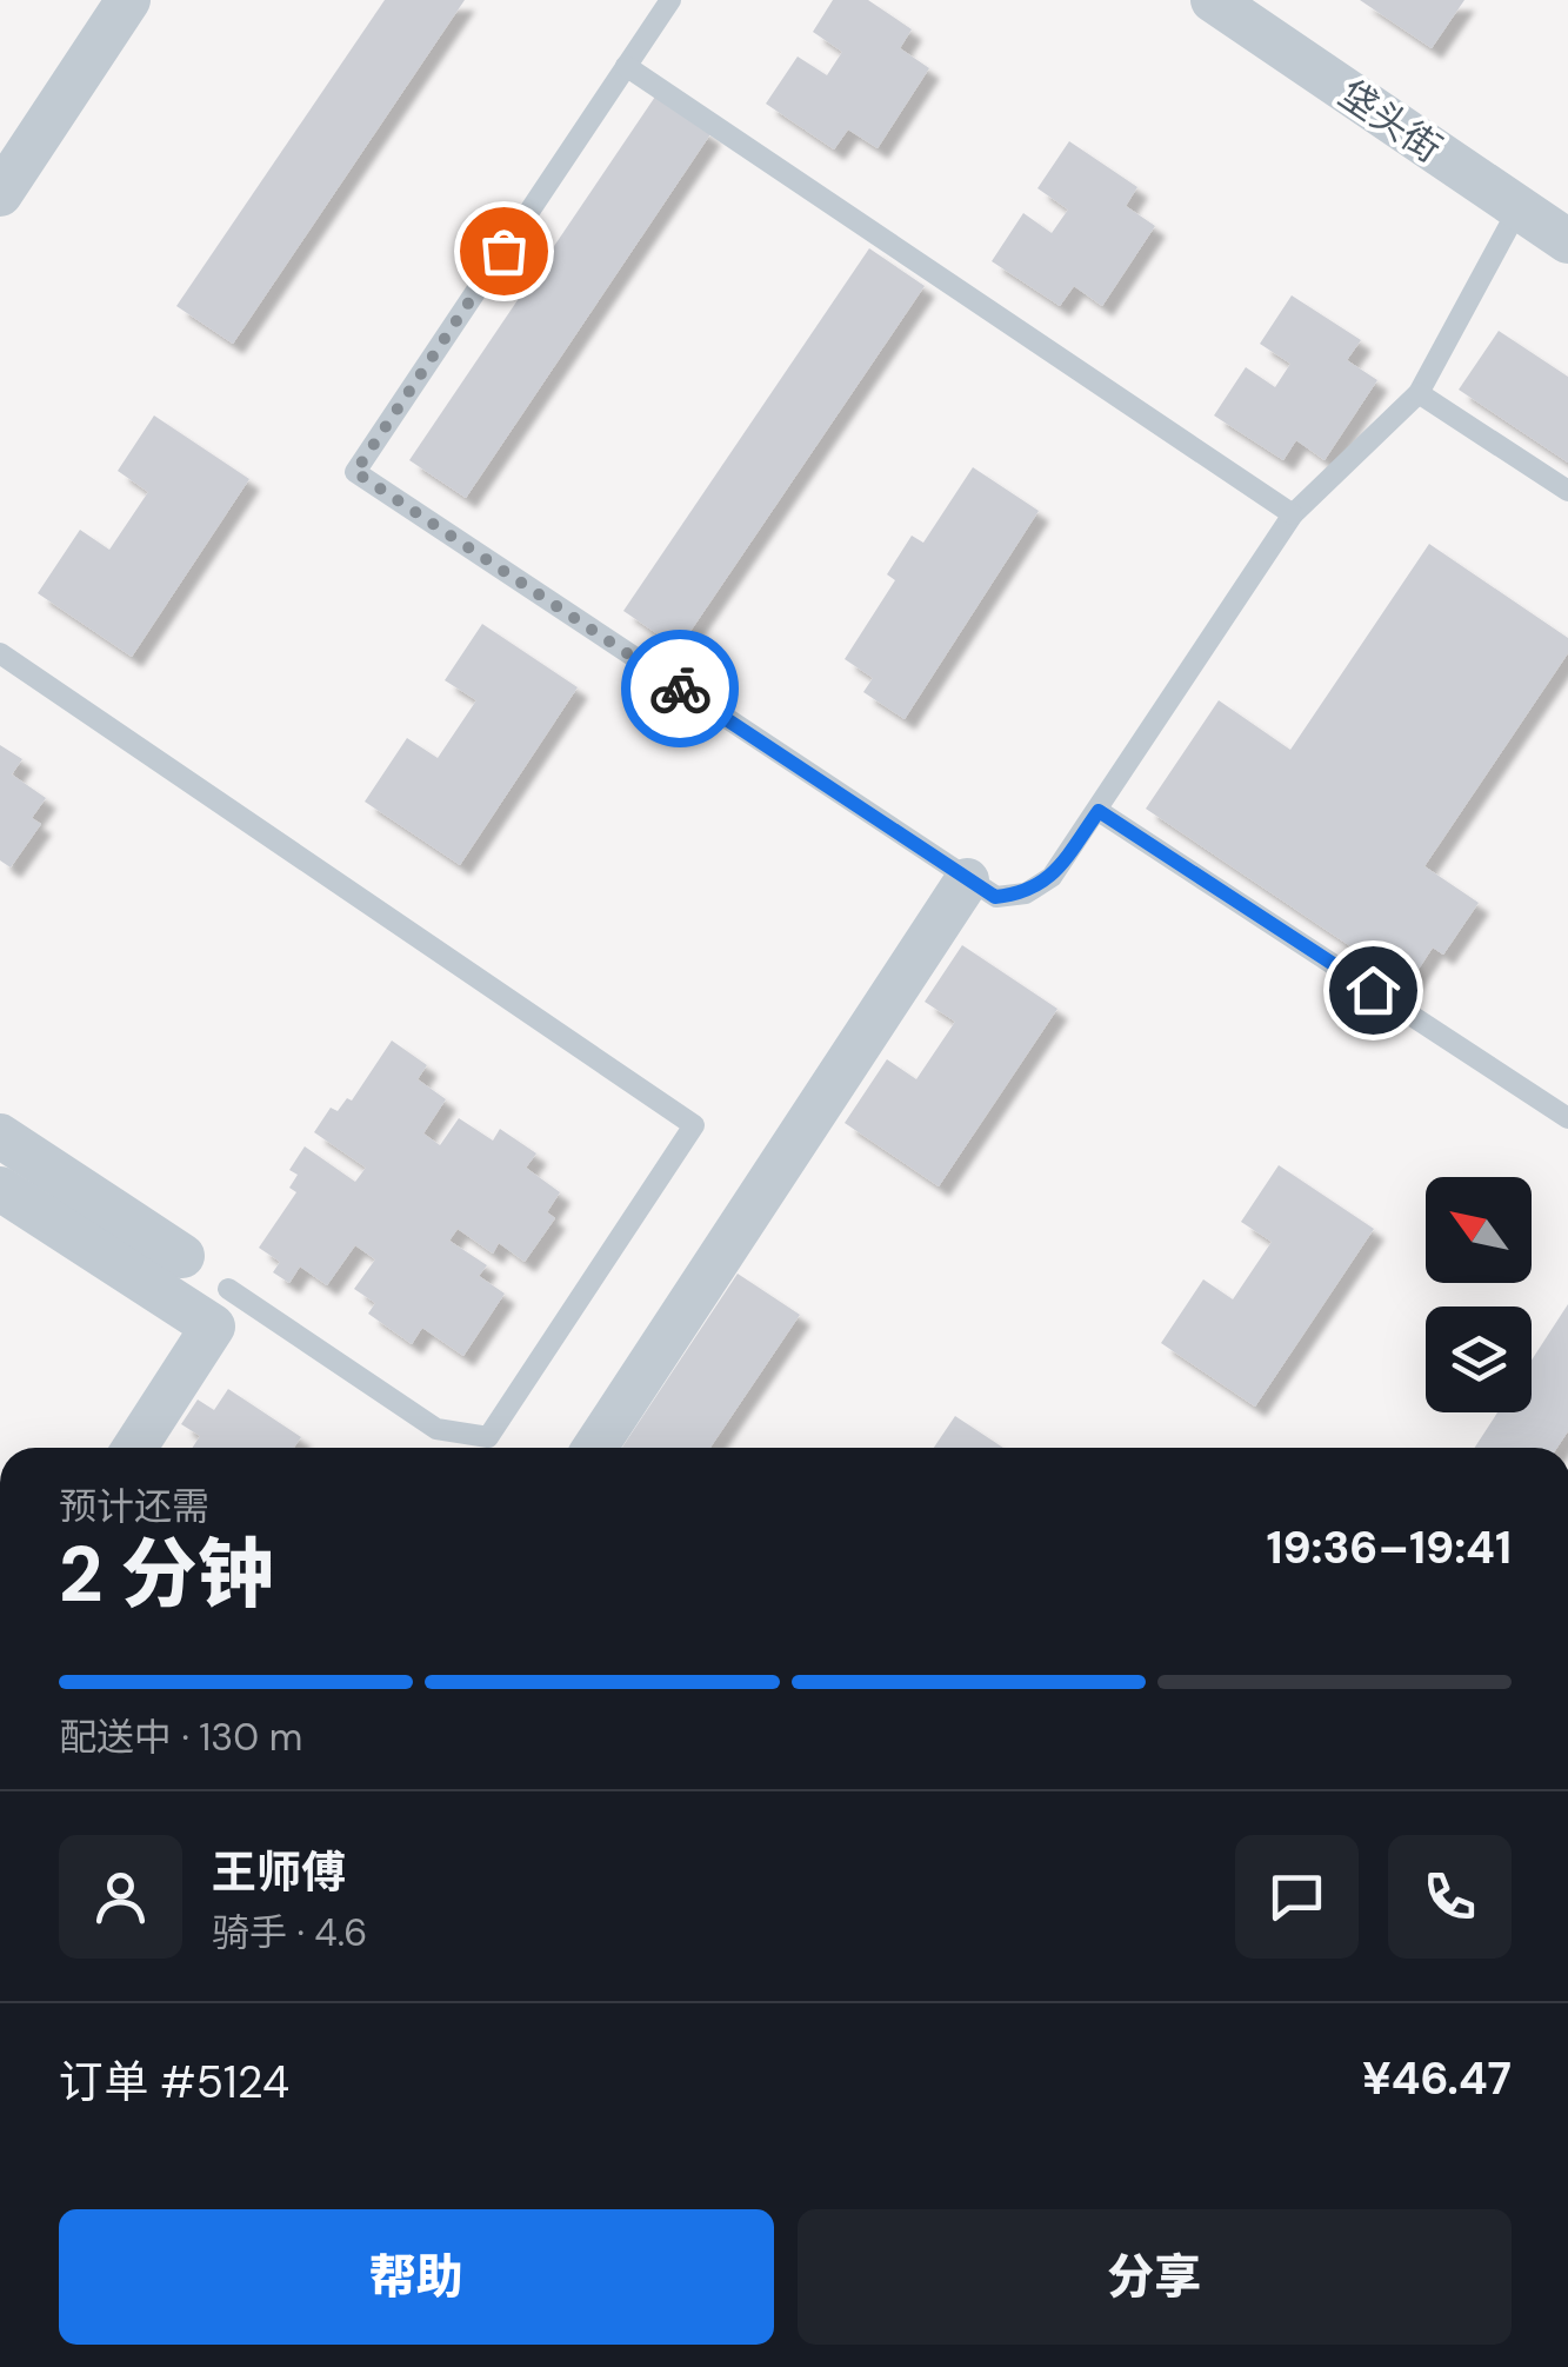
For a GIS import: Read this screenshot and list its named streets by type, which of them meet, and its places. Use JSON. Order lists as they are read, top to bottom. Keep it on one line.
{"streets":{"street":["垡头街"]},"north":"top left","page":{"heading":["2 分钟","预计还需","19:36–19:41"],"panel":["王师傅","骑手 · 4.6","订单 #5124","¥46.47"],"bar":"配送中 · 130 m","buttons":["帮助","分享"]}}
